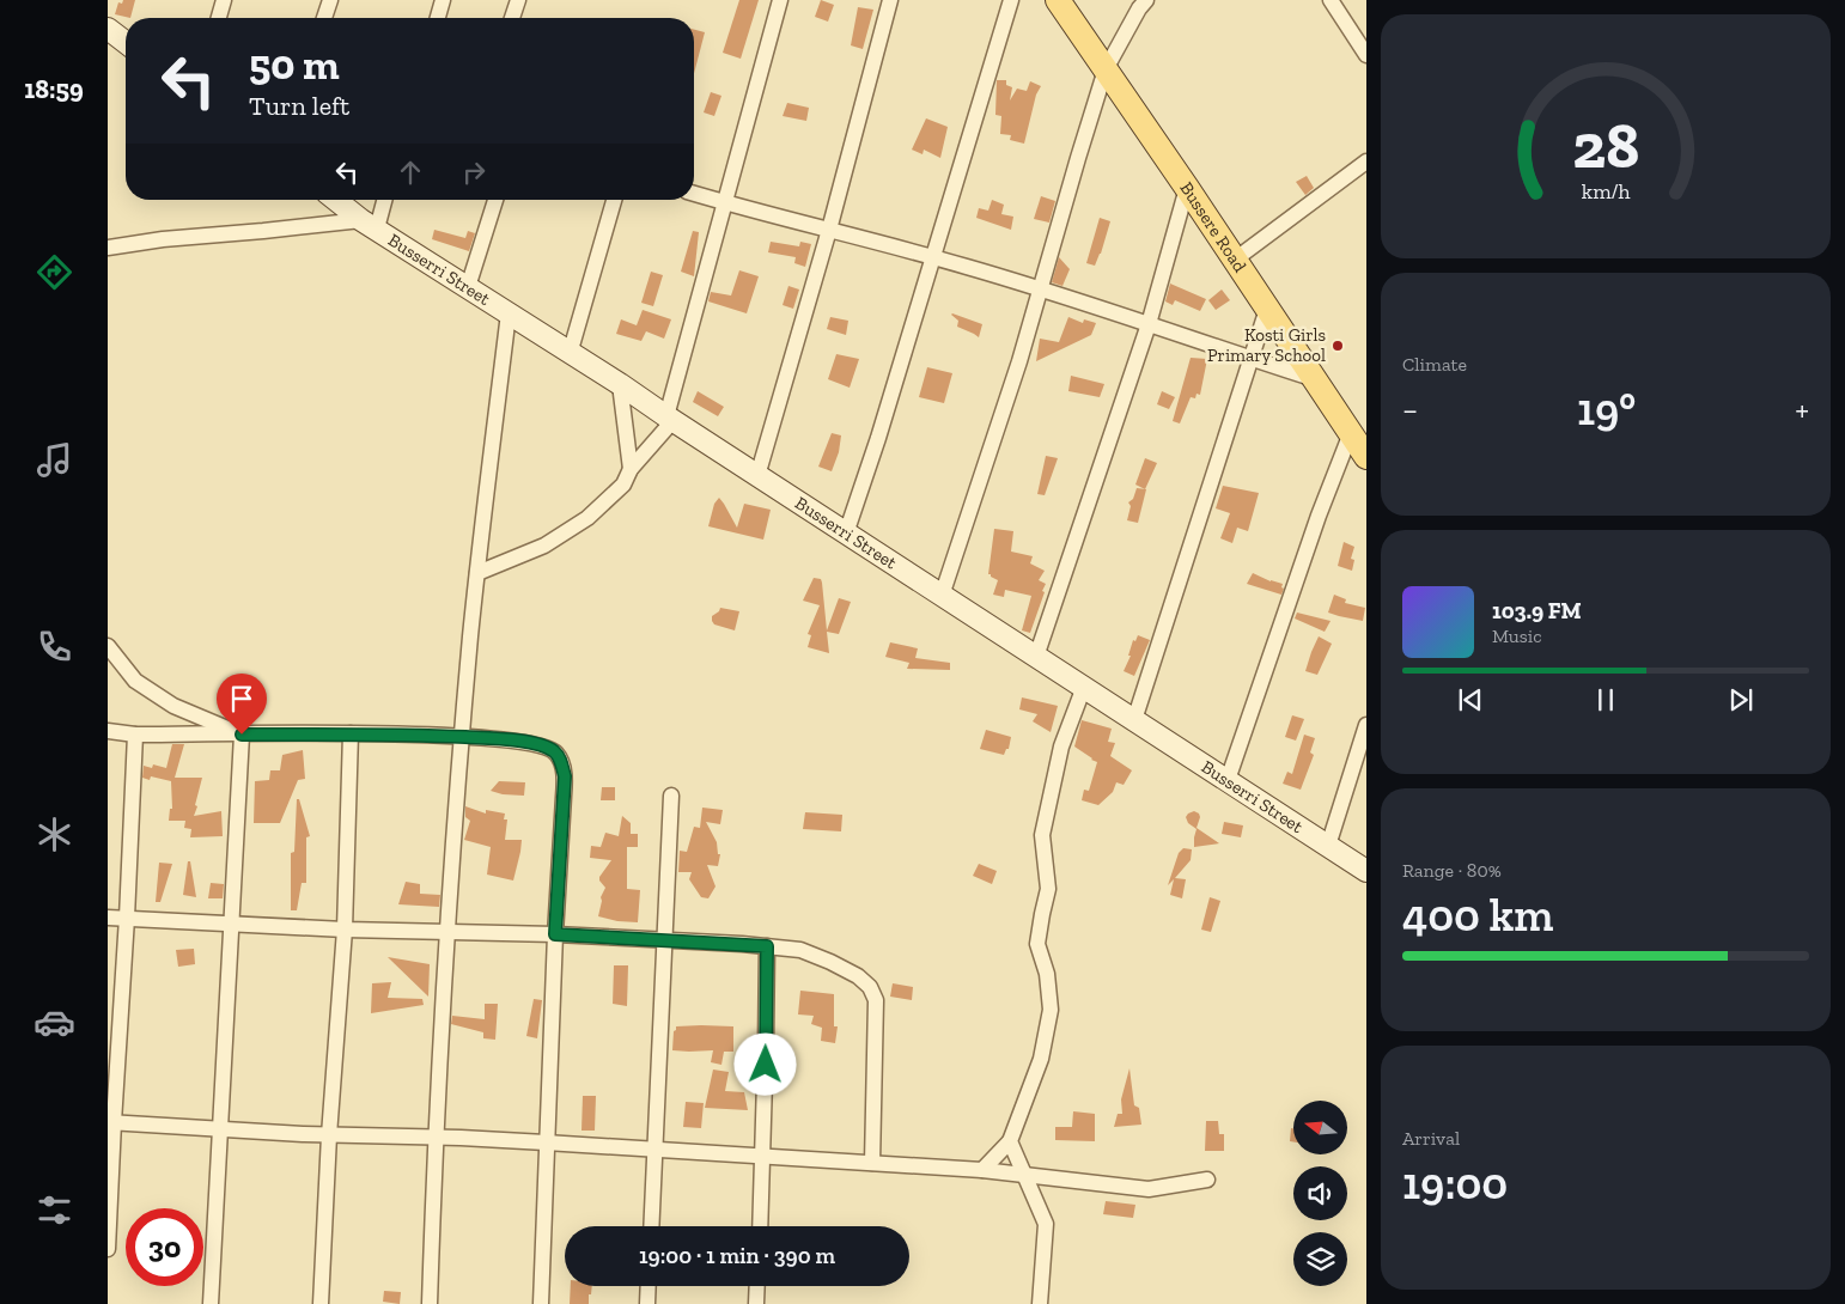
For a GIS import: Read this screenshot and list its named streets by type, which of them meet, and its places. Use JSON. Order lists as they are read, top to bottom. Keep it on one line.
{"streets":{"main road":["Bussere Road","Busserri Street"]},"places":["Kosti Girls Primary School"],"north":"left","page":{"tabs":"18:59","turn":["50 m","Turn left"],"tile":["Climate",["Range · 80%","400 km"],["Arrival","19:00"]],"heat":["−","19°","+"],"song":["103.9 FM","Music"],"limit":"30","trip":"19:00 · 1 min · 390 m","gauge":["28","km/h"]}}
